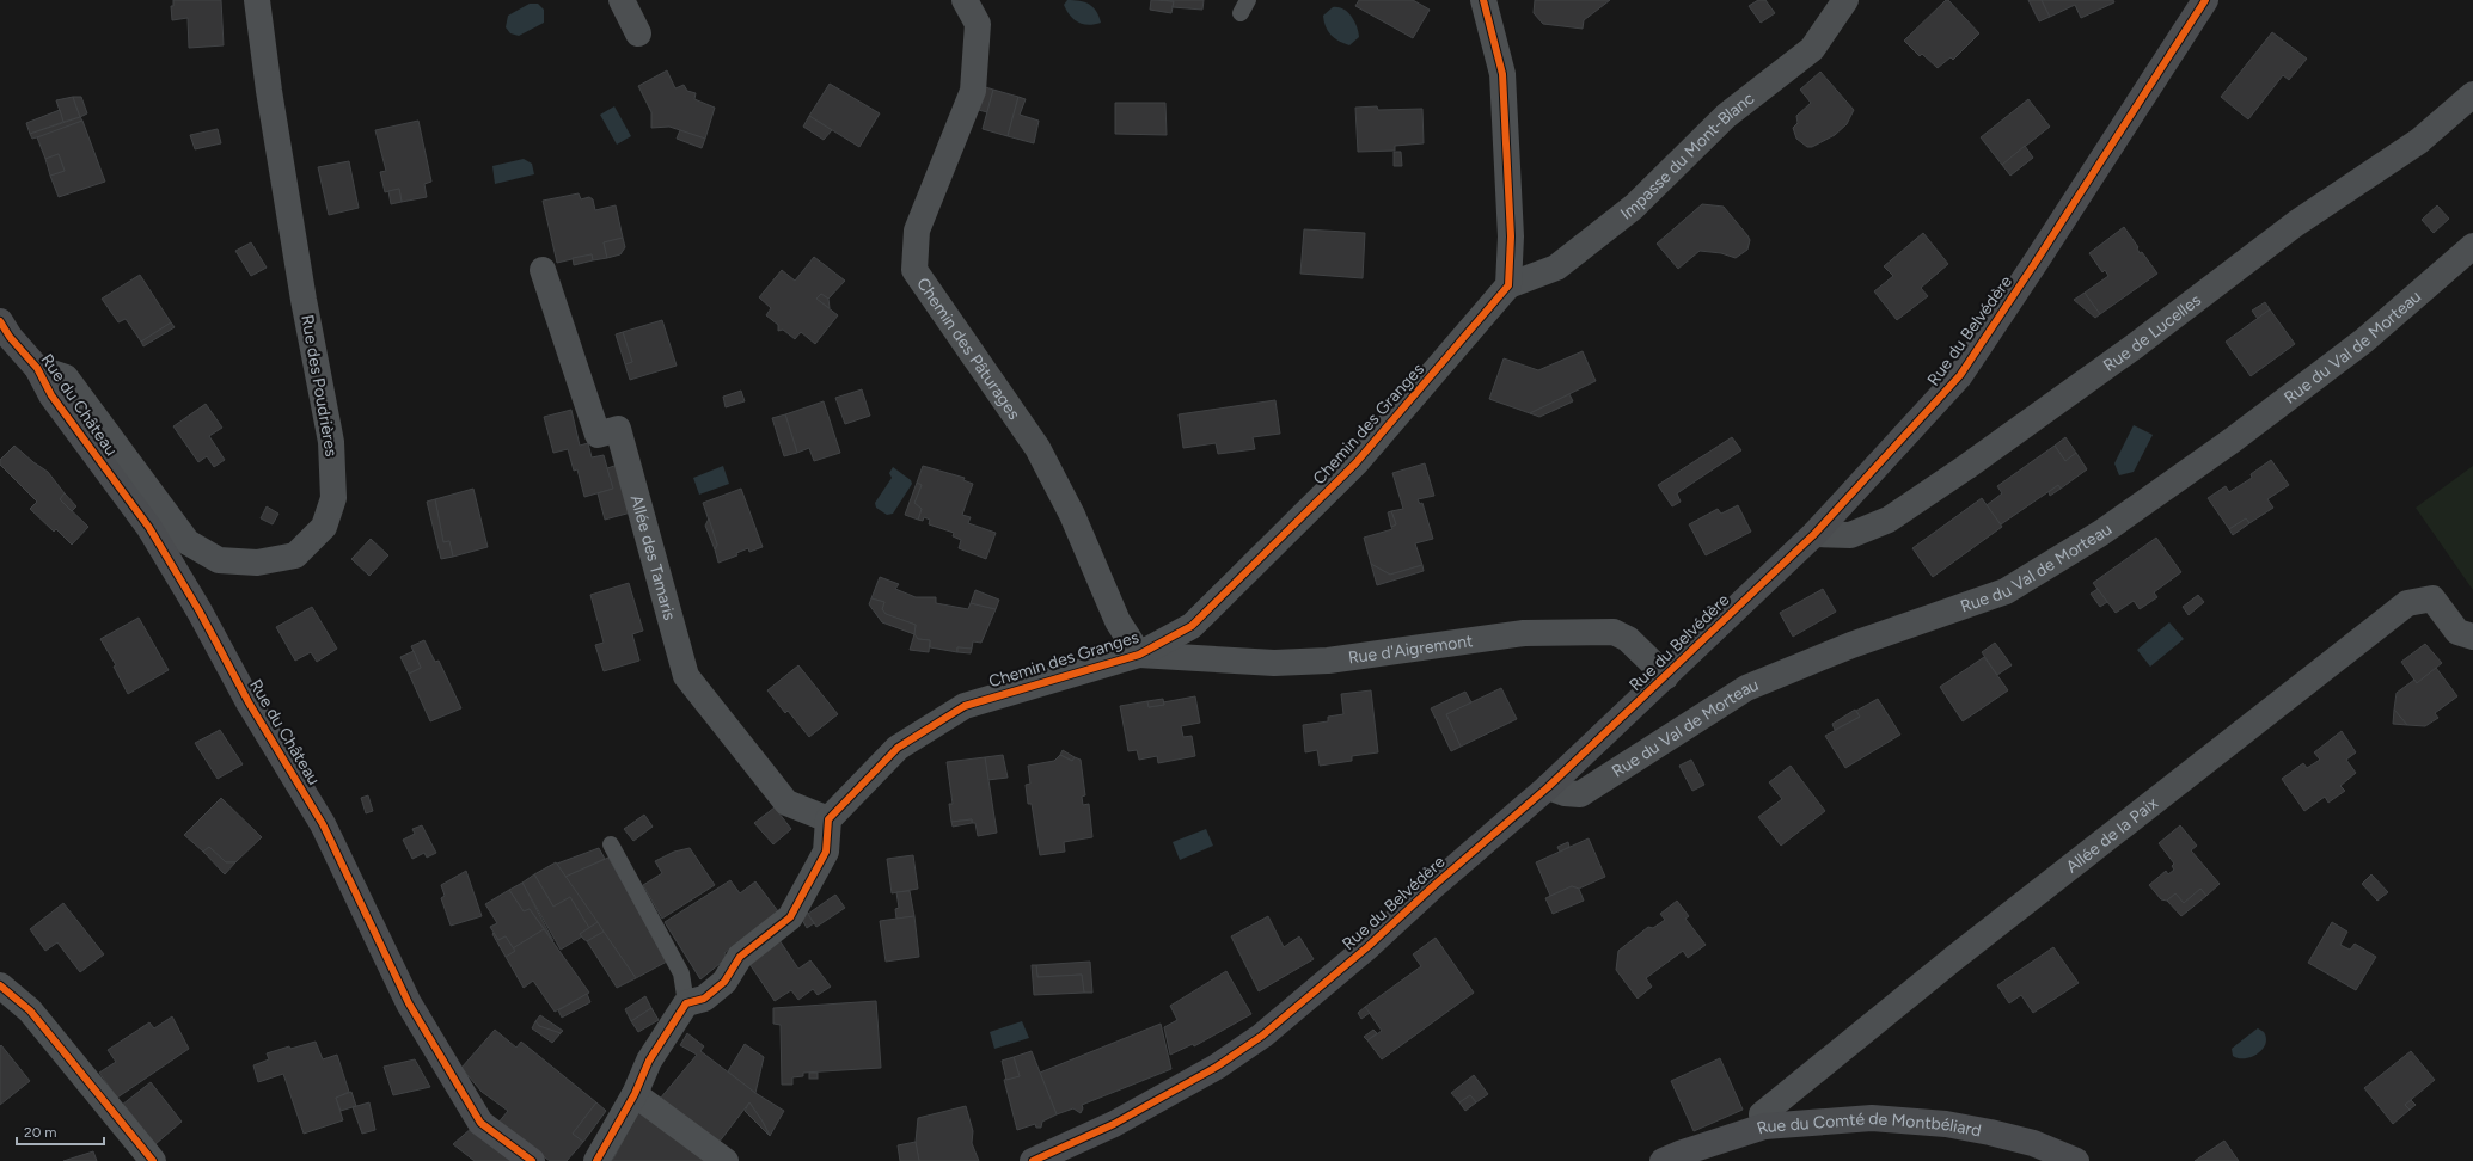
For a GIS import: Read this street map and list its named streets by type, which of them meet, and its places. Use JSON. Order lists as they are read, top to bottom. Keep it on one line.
{"streets":{"street":["Impasse du Mont-Blanc","Rue du Belvédère","Rue de Lucelles","Rue du Val de Morteau","Chemin des Pâturages","Rue des Poudrières","Rue du Château","Chemin des Granges","Allée des Tamaris","Rue d'Aigremont","Allée de la Paix","Rue du Comté de Montbéliard"]},"crossings":[["Impasse du Mont-Blanc","Chemin des Granges"],["Rue du Belvédère","Rue de Lucelles"],["Rue du Belvédère","Rue du Val de Morteau"],["Rue du Belvédère","Rue d'Aigremont"],["Chemin des Pâturages","Chemin des Granges"],["Chemin des Pâturages","Rue d'Aigremont"],["Rue des Poudrières","Rue du Château"],["Chemin des Granges","Allée des Tamaris"],["Chemin des Granges","Rue d'Aigremont"],["Allée de la Paix","Rue du Comté de Montbéliard"]],"scale_bar":"20 m"}
